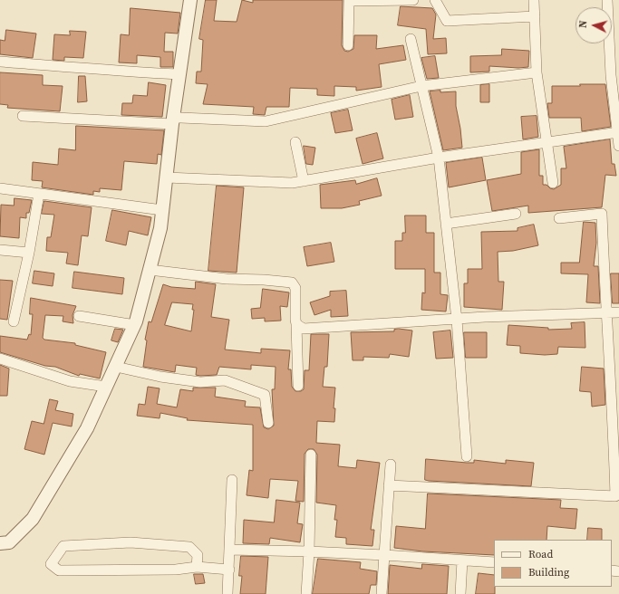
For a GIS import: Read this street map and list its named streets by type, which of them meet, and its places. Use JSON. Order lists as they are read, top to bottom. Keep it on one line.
{"legend":["Road","Building"],"north":"left"}
